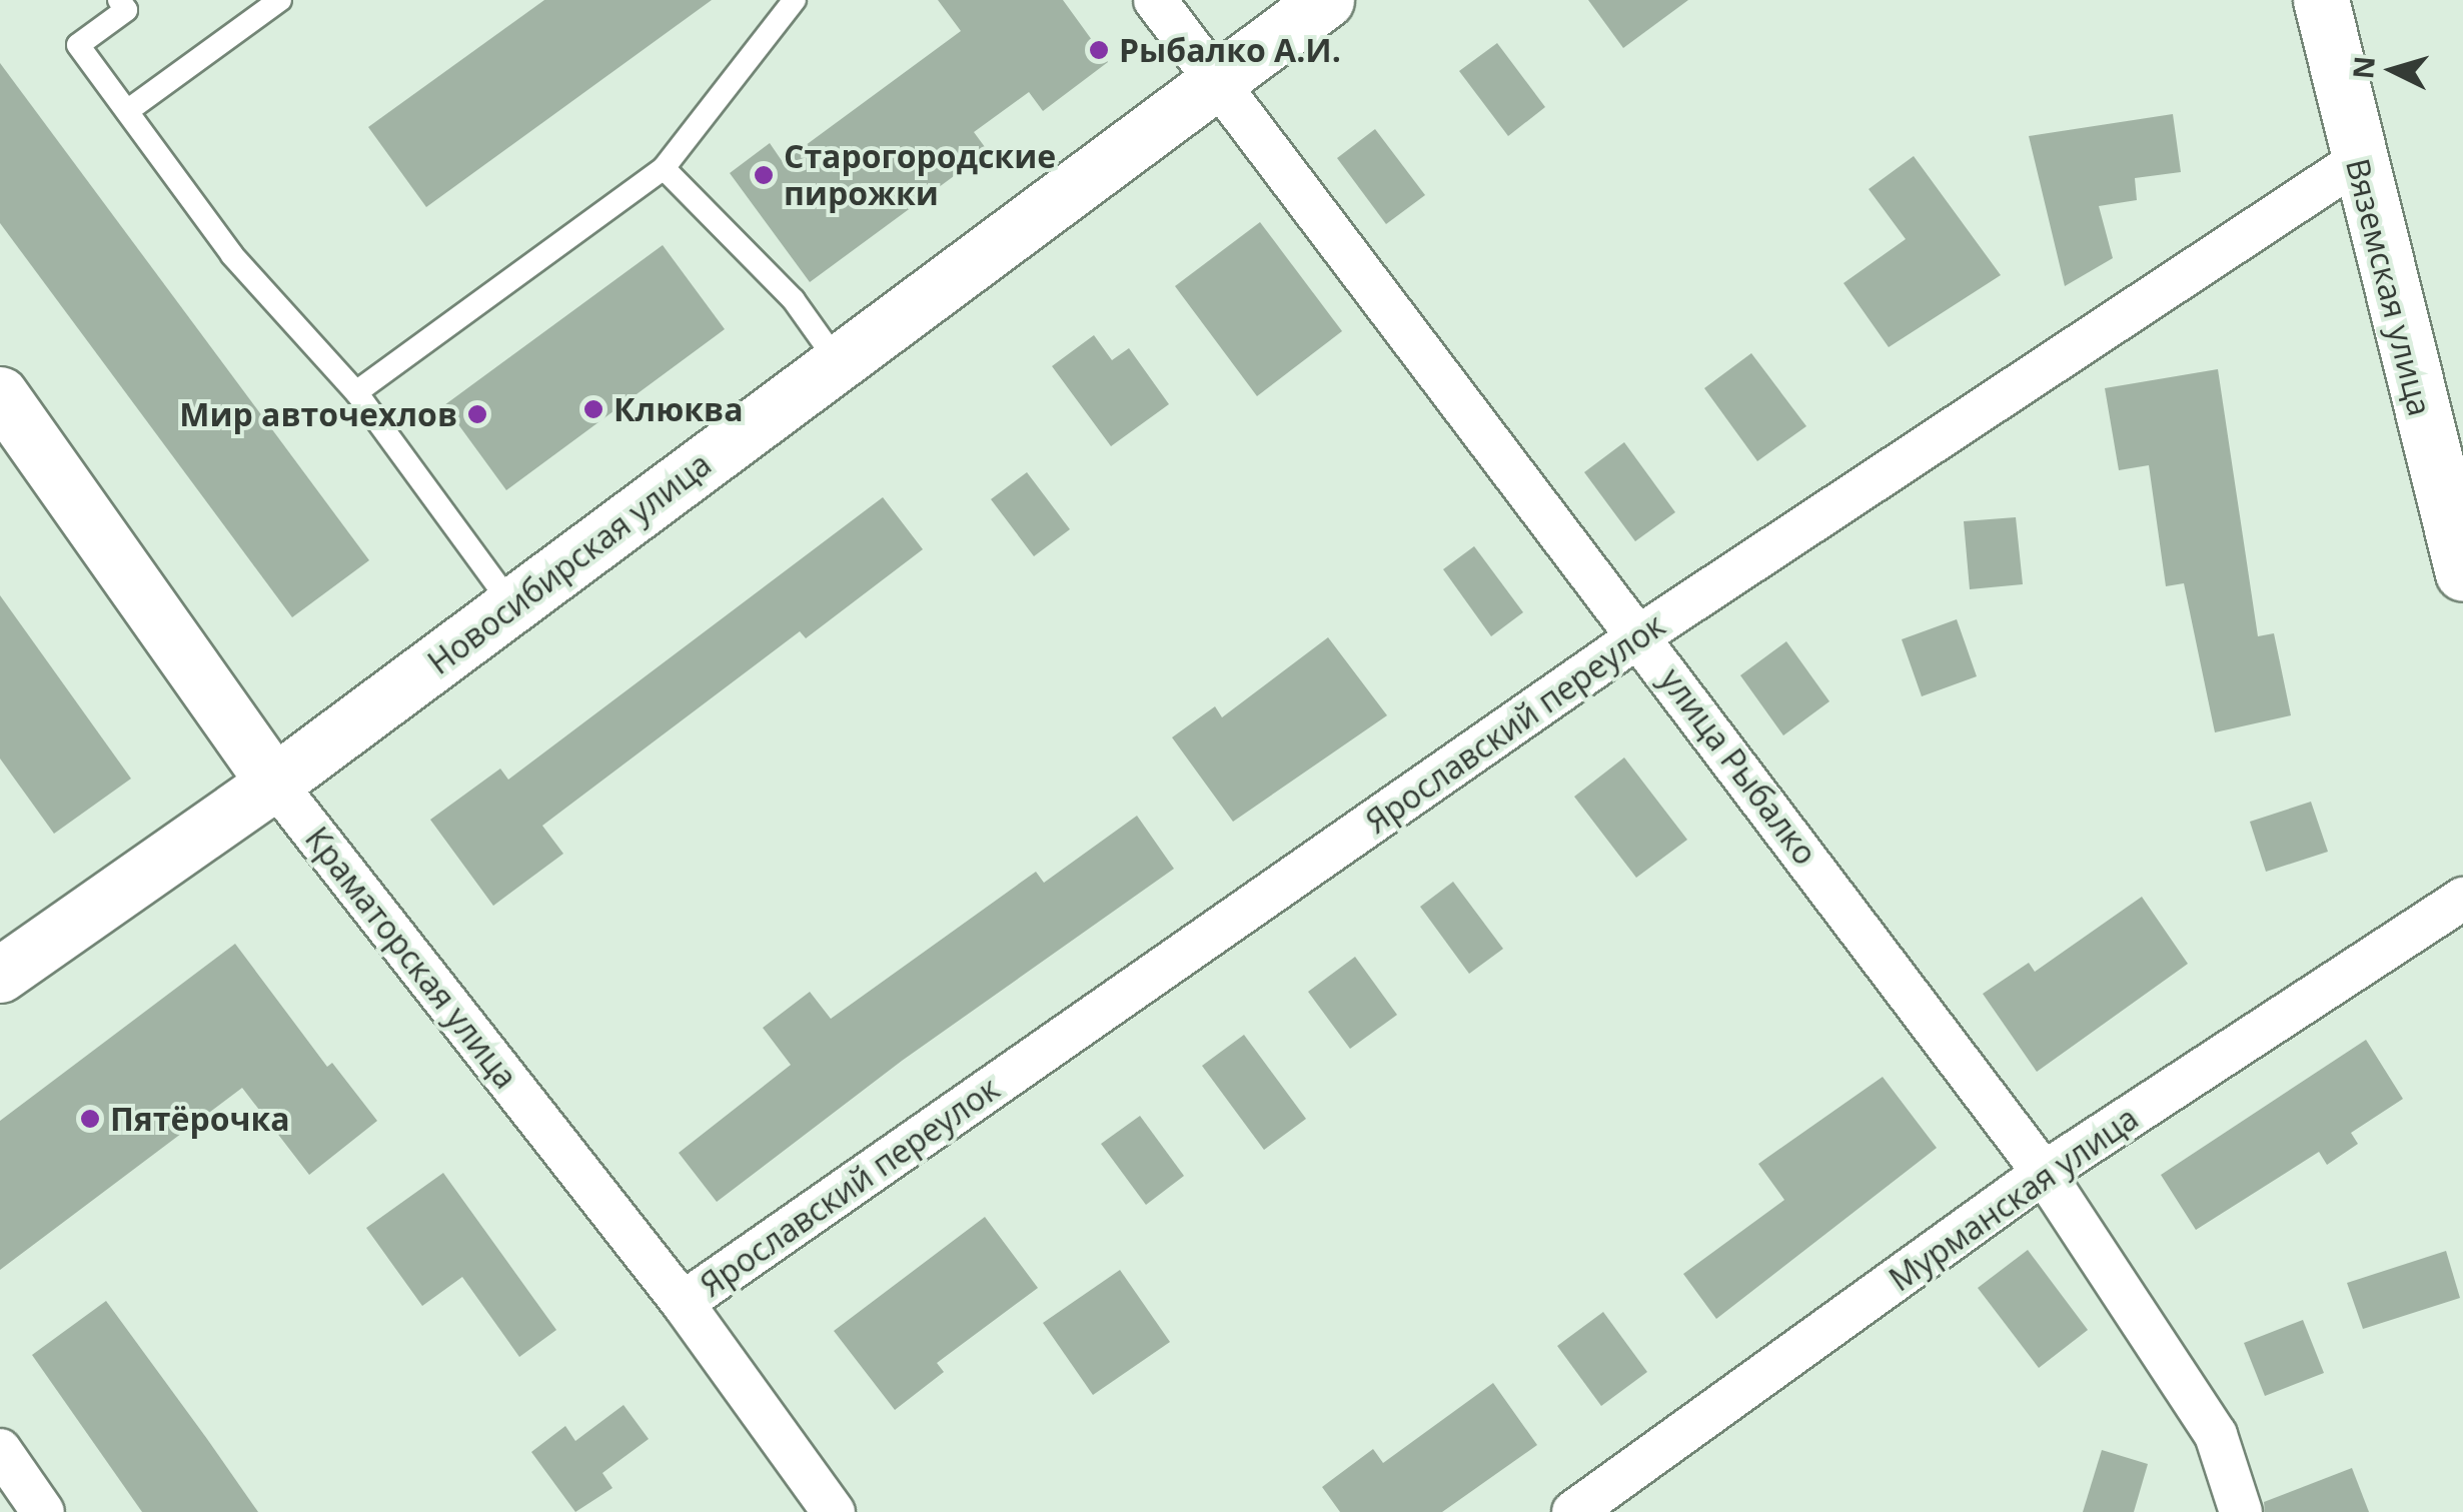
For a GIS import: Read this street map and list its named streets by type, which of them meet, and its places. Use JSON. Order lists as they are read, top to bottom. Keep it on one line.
{"streets":{"main road":["Вяземская улица","Новосибирская улица","Краматорская улица"],"street":["Ярославский переулок","улица Рыбалко","Мурманская улица"]},"crossings":[["Вяземская улица","Ярославский переулок"],["Новосибирская улица","улица Рыбалко"],["Новосибирская улица","Краматорская улица"],["Ярославский переулок","улица Рыбалко"],["Ярославский переулок","Краматорская улица"],["улица Рыбалко","Мурманская улица"]],"places":["Рыбалко А.И.","Старогородские пирожки","Клюква","Мир авточехлов","Пятёрочка"],"north":"left"}
